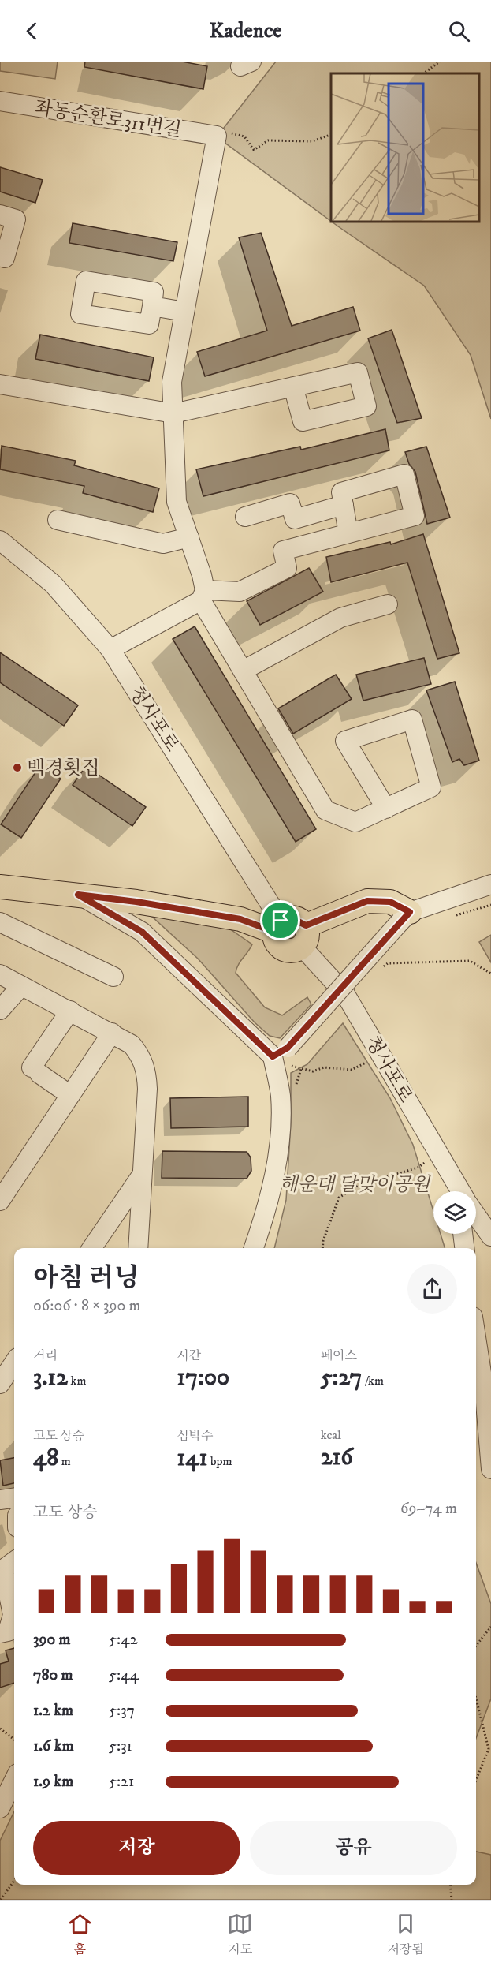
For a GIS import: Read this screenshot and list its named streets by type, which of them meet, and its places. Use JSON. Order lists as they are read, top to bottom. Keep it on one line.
{"streets":{"street":["좌동순환로311번길","청사포로"]},"parks":["해운대 달맞이공원"],"places":["백경횟집"],"page":{"header":"Kadence","heading":["아침 러닝","06:06 · 8 × 390 m"],"stats":[["거리","3.12 km"],["시간","17:00"],["페이스","5:27 /km"],["고도 상승","48 m"],["심박수","141 bpm"],["kcal","216"]],"chart":["고도 상승","69–74 m"],"list":[{"name":"390 m","note":"5:42"},{"name":"780 m","note":"5:44"},{"name":"1.2 km","note":"5:37"},{"name":"1.6 km","note":"5:31"},{"name":"1.9 km","note":"5:21"}],"buttons":["저장","공유"],"tabs":["홈","지도","저장됨"]}}
